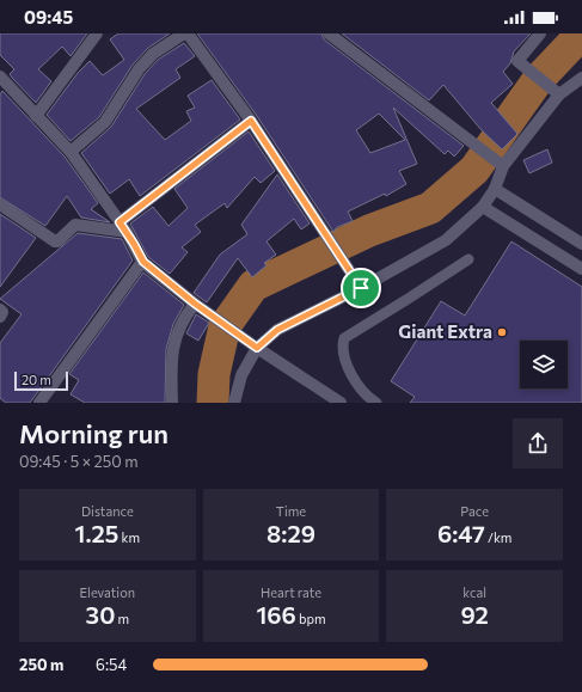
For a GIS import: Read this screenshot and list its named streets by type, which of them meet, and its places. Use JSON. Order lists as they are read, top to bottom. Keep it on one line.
{"places":["Giant Extra"],"scale_bar":"20 m","page":{"status":"09:45","scale":"20 m","heading":["Morning run","09:45 · 5 × 250 m"],"stats":[["Distance","1.25 km"],["Time","8:29"],["Pace","6:47 /km"],["Elevation","30 m"],["Heart rate","166 bpm"],["kcal","92"]],"list":[{"name":"250 m","note":"6:54"}]}}
